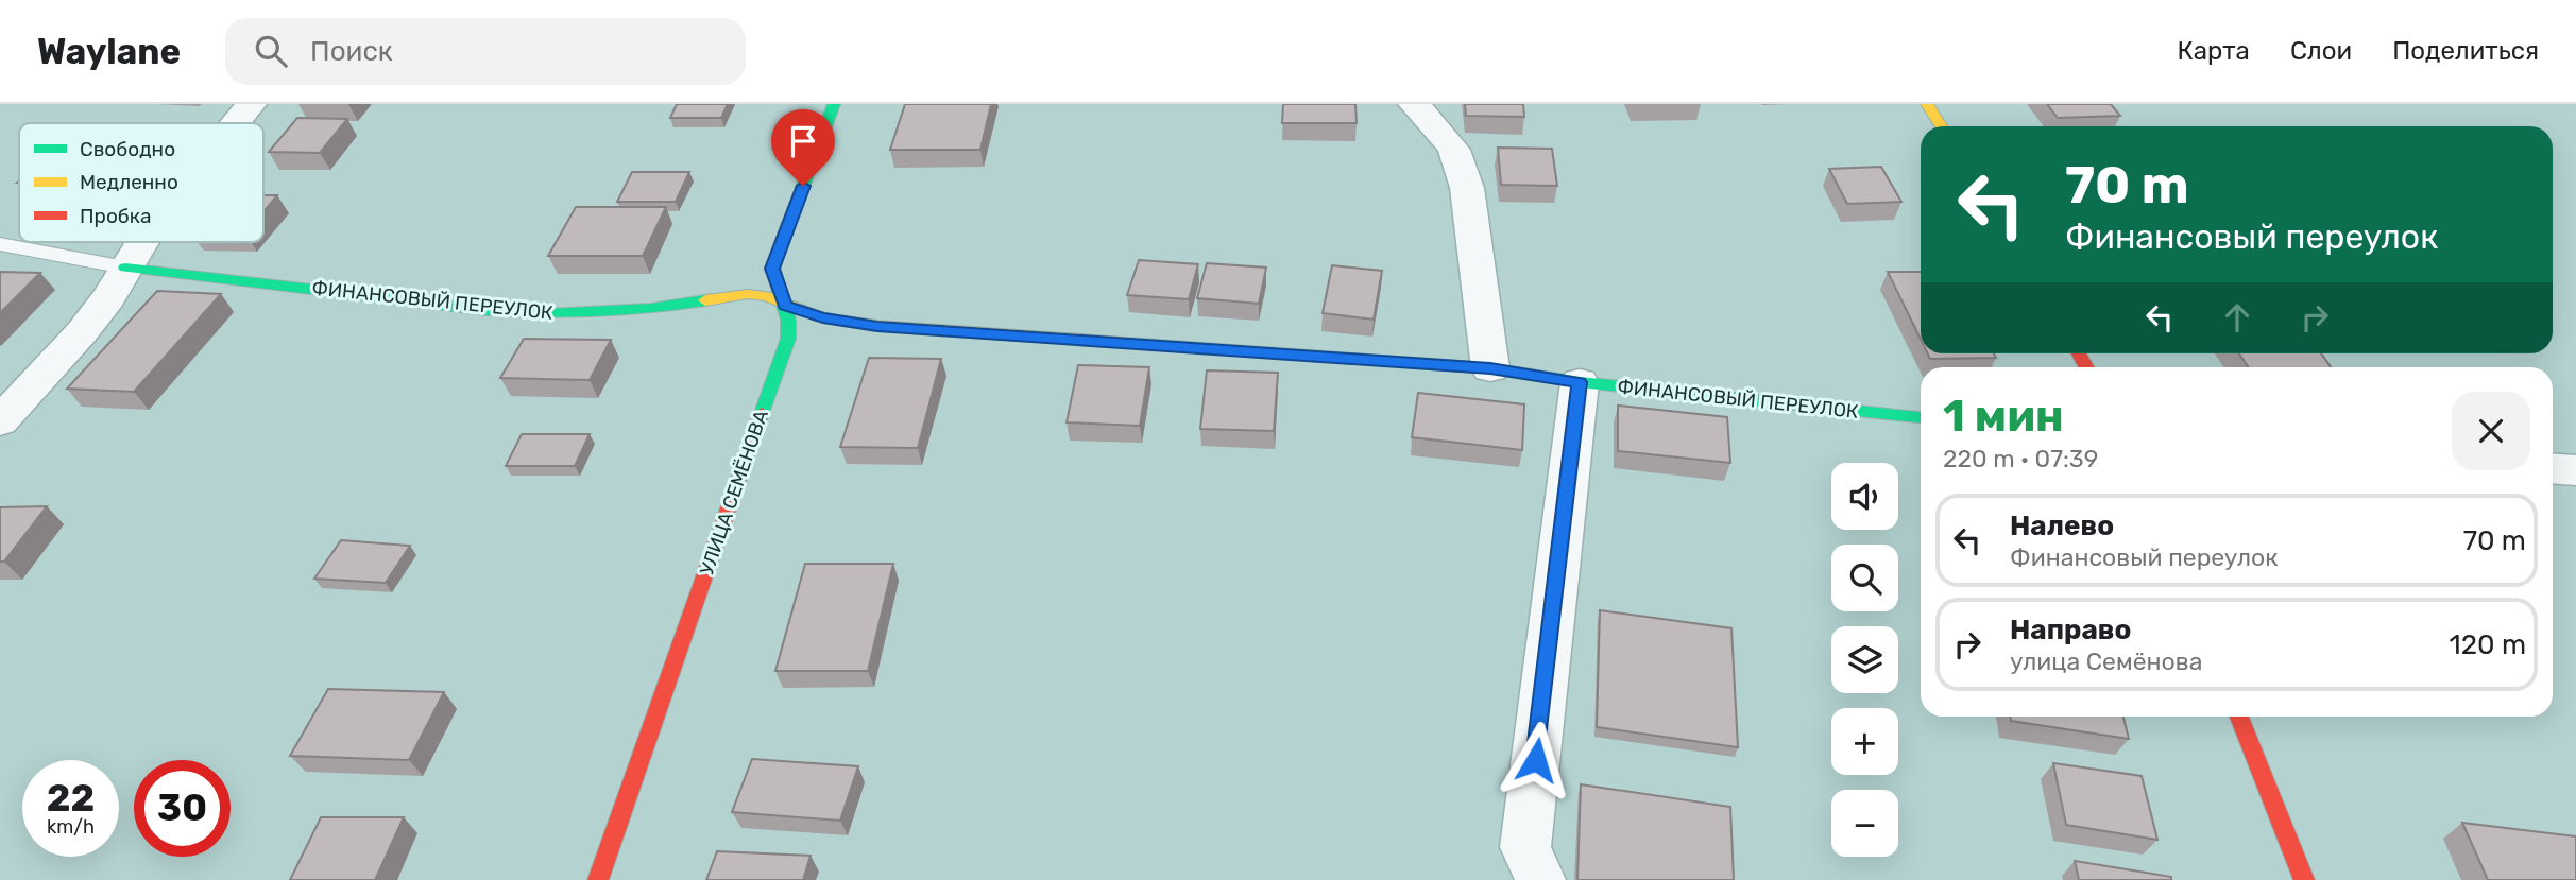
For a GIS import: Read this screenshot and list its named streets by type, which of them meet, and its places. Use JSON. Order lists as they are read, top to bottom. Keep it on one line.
{"streets":{"street":["ФИНАНСОВЫЙ ПЕРЕУЛОК","УЛИЦА СЕМЁНОВА"]},"crossings":[["ФИНАНСОВЫЙ ПЕРЕУЛОК","УЛИЦА СЕМЁНОВА"]],"legend":["Свободно","Медленно","Пробка"],"page":{"header":"Waylane","search":"Поиск","nav":["Карта","Слои","Поделиться"],"turn":["70 m","Финансовый переулок"],"heading":["1 мин","220 m · 07:39"],"map_buttons":["+","−"],"list":[{"name":"Налево","note":"Финансовый переулок","value":"70 m"},{"name":"Направо","note":"улица Семёнова","value":"120 m"}],"speed":"22 km/h","limit":"30"}}
